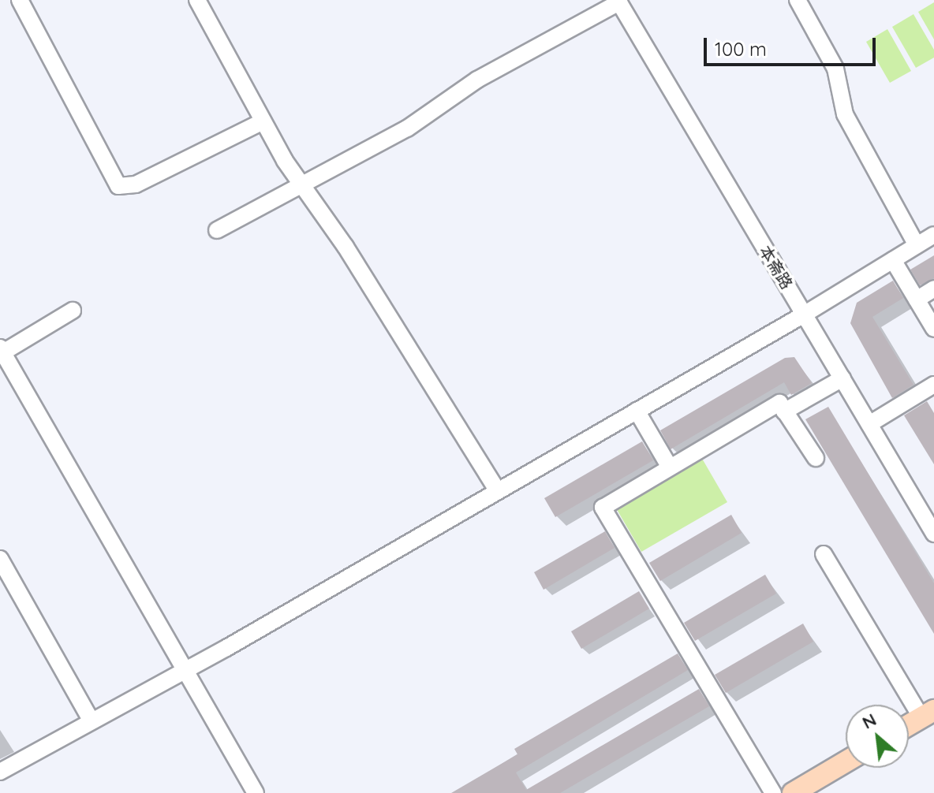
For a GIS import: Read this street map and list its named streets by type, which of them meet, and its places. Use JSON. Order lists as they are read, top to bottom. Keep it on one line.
{"streets":{"street":["本斋路"]},"scale_bar":"100 m","north":"top left"}
